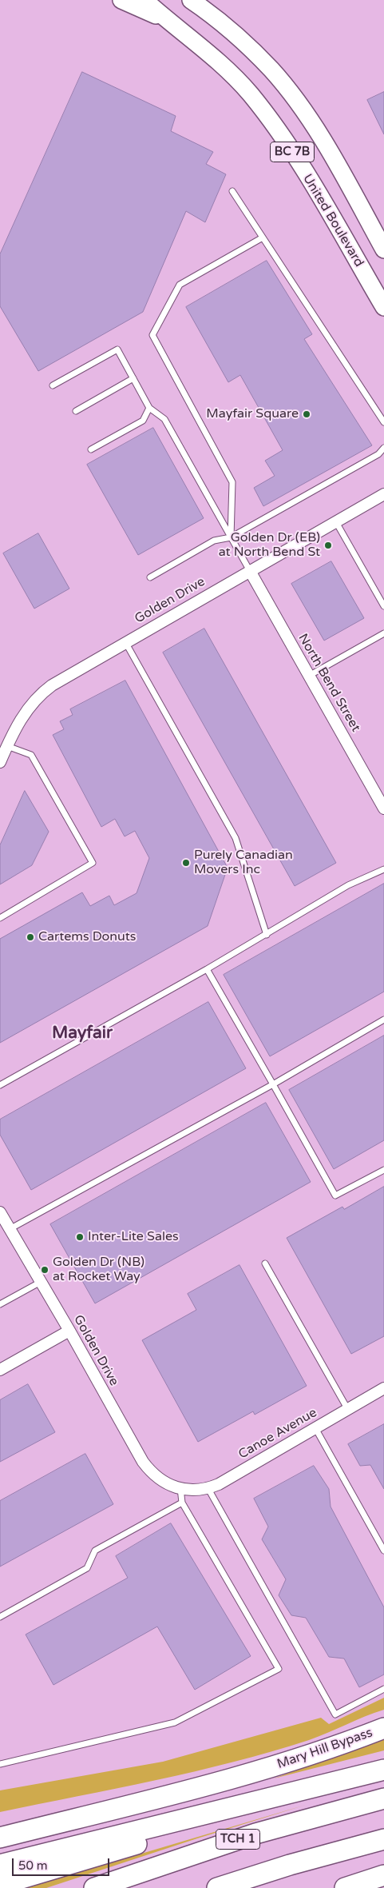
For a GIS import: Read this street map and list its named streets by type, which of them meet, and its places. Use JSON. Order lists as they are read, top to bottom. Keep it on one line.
{"streets":{"highway":["Mary Hill Bypass","TCH 1"],"main road":["BC 7B","United Boulevard"],"street":["Golden Drive","North Bend Street","Canoe Avenue"]},"crossings":[["Golden Drive","North Bend Street"],["Golden Drive","Canoe Avenue"]],"districts":["Mayfair"],"places":["Mayfair Square","Golden Dr (EB) at North Bend St","Purely Canadian Movers Inc","Cartems Donuts","Inter-Lite Sales","Golden Dr (NB) at Rocket Way"],"scale_bar":"50 m"}
